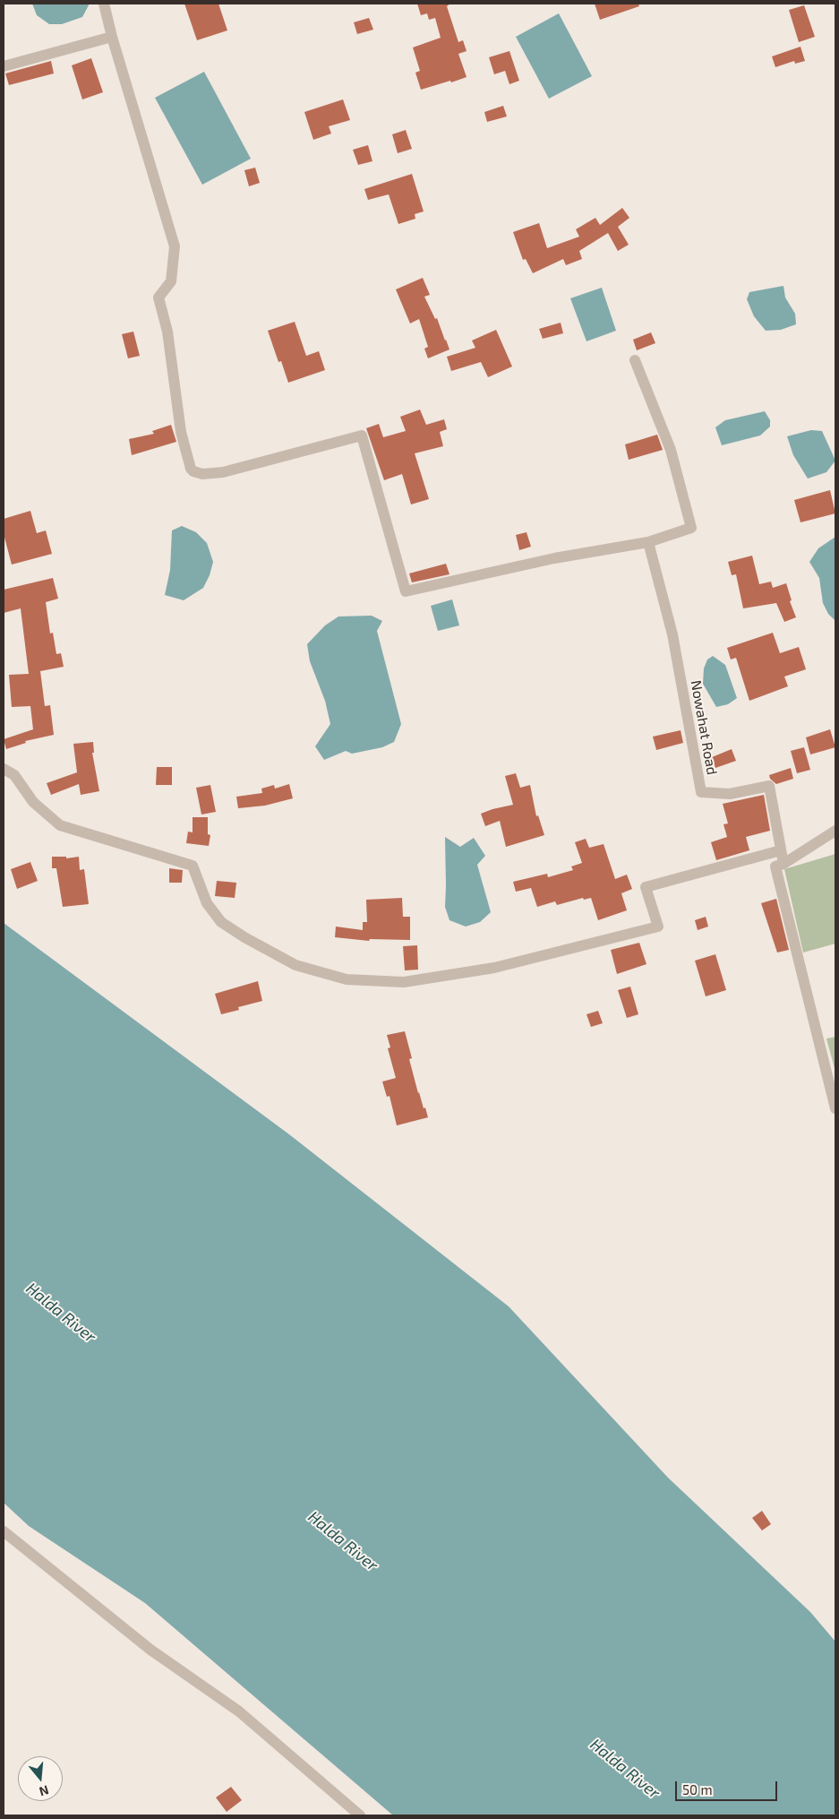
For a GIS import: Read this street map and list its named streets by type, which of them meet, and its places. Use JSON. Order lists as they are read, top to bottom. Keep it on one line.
{"streets":{"street":["Nowahat Road"]},"water":["Halda River"],"scale_bar":"50 m","north":"bottom"}
